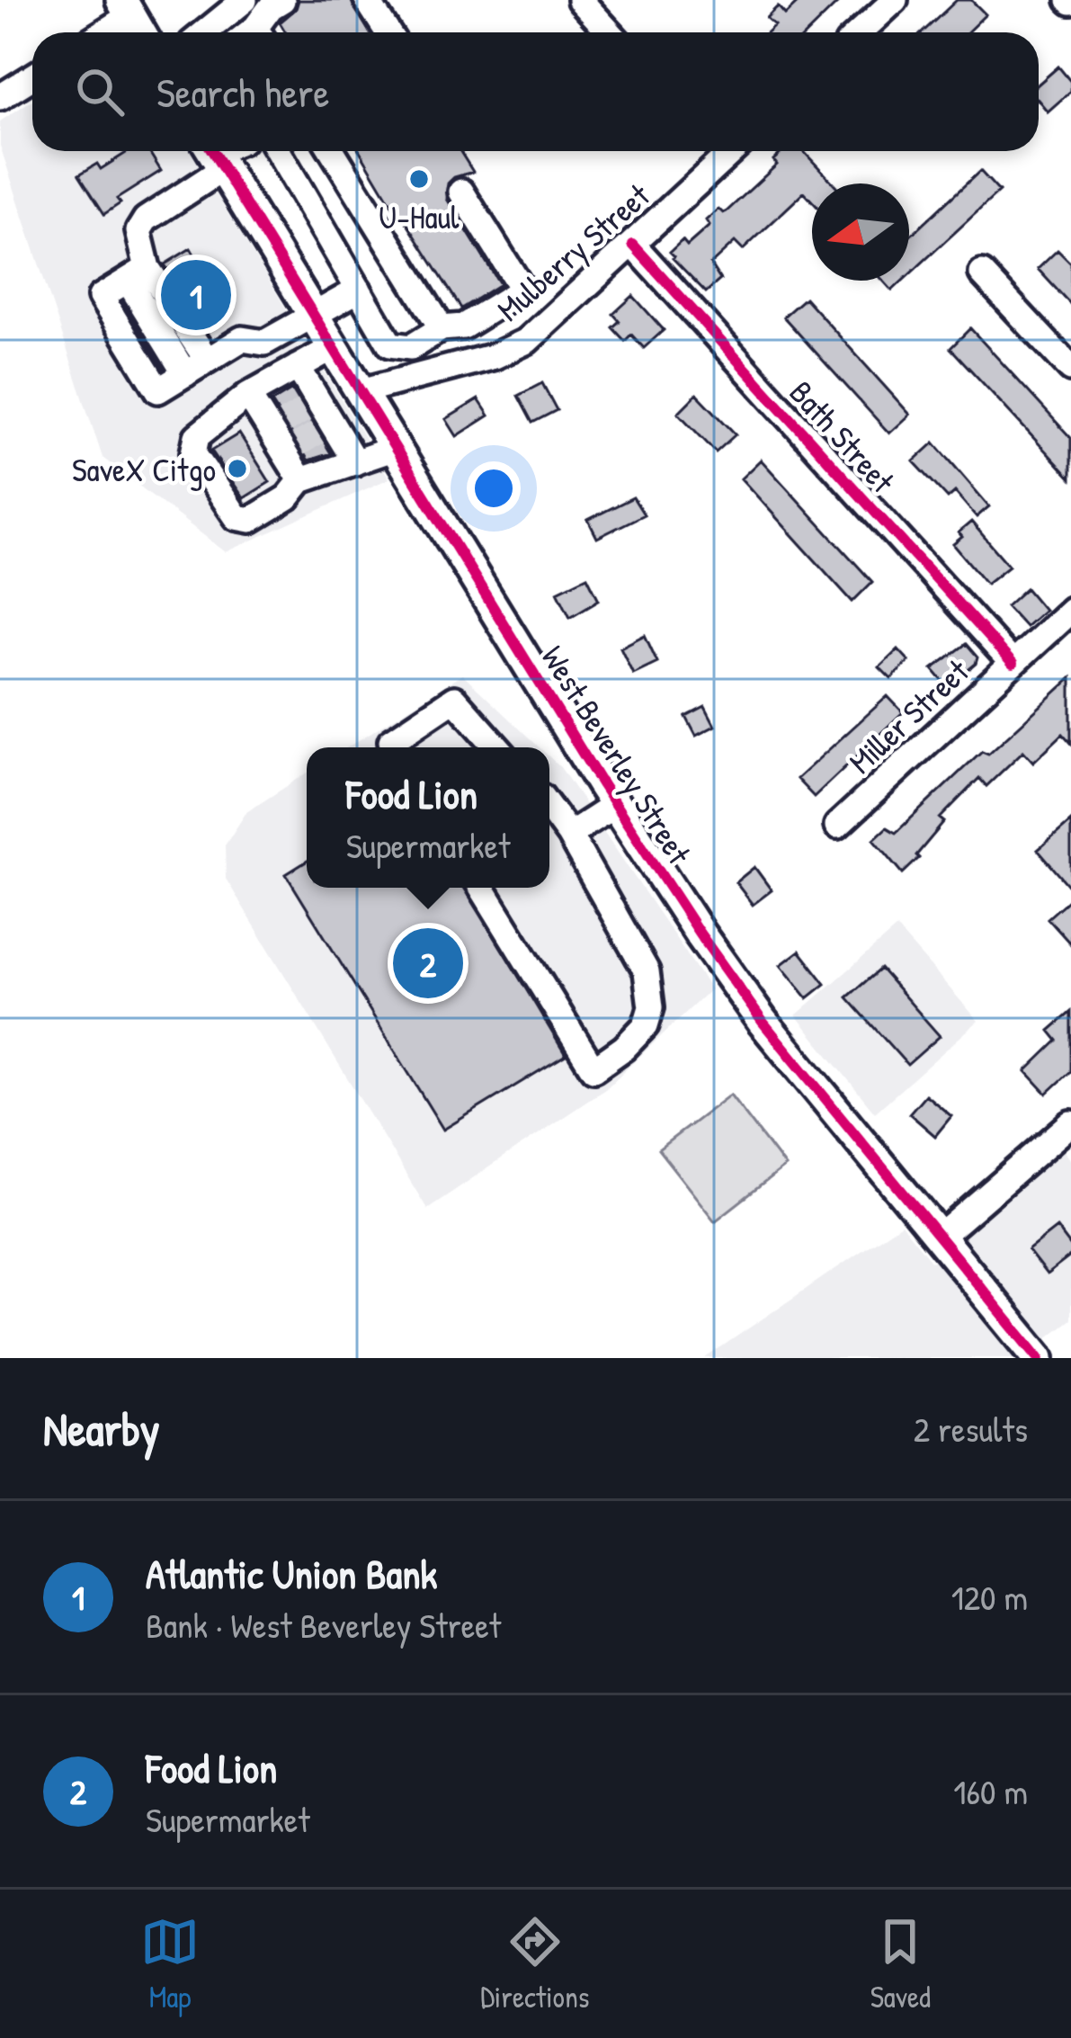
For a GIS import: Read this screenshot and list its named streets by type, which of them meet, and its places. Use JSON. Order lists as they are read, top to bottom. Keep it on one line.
{"streets":{"main road":["West Beverley Street"],"street":["Mulberry Street","Bath Street","Miller Street"]},"crossings":[["Mulberry Street","Bath Street"],["Mulberry Street","West Beverley Street"],["Bath Street","Miller Street"]],"places":["U-Haul","SaveX Citgo"],"north":"left","page":{"search":"Search here","pins":["1","2"],"popup":["Food Lion","Supermarket"],"heading":["Nearby","2 results"],"list":[{"mark":"1","name":"Atlantic Union Bank","note":"Bank · West Beverley Street","value":"120 m"},{"mark":"2","name":"Food Lion","note":"Supermarket","value":"160 m"}],"nav":["Map","Directions","Saved"]}}
